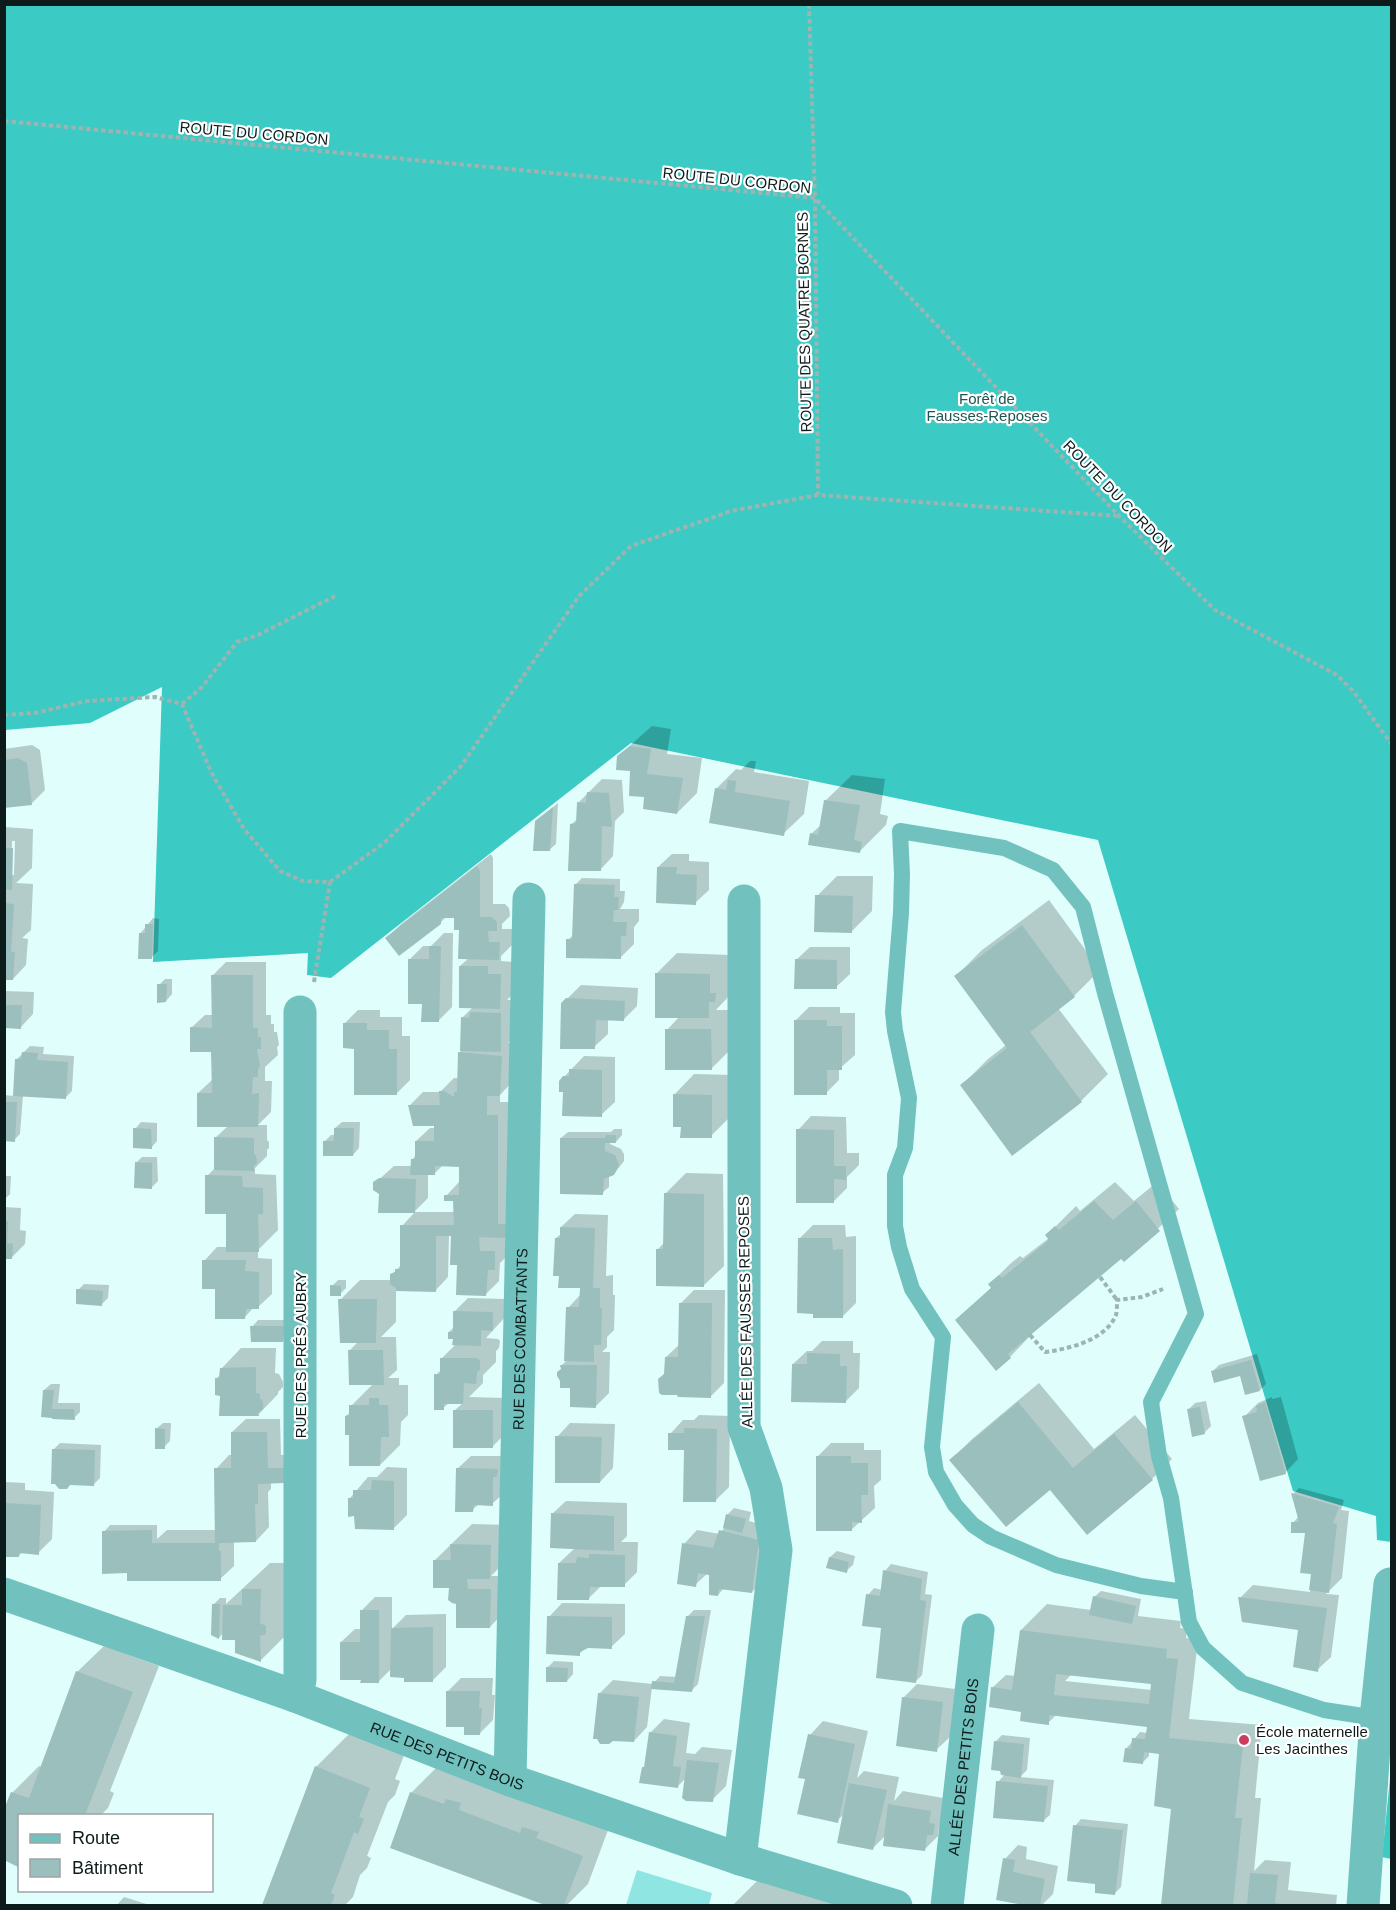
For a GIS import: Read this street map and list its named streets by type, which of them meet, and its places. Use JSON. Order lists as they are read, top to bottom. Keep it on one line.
{"streets":{"street":["ALLÉE DES FAUSSES REPOSES","RUE DES COMBATTANTS","RUE DES PRÉS AUBRY","RUE DES PETITS BOIS","ALLÉE DES PETITS BOIS"],"path":["ROUTE DU CORDON","ROUTE DES QUATRE BORNES"]},"crossings":[["ROUTE DU CORDON","ROUTE DES QUATRE BORNES"],["ALLÉE DES FAUSSES REPOSES","RUE DES PETITS BOIS"],["RUE DES COMBATTANTS","RUE DES PETITS BOIS"],["RUE DES PRÉS AUBRY","RUE DES PETITS BOIS"]],"parks":["Forêt de Fausses-Reposes"],"places":["École maternelle Les Jacinthes"],"legend":["Route","Bâtiment"]}
